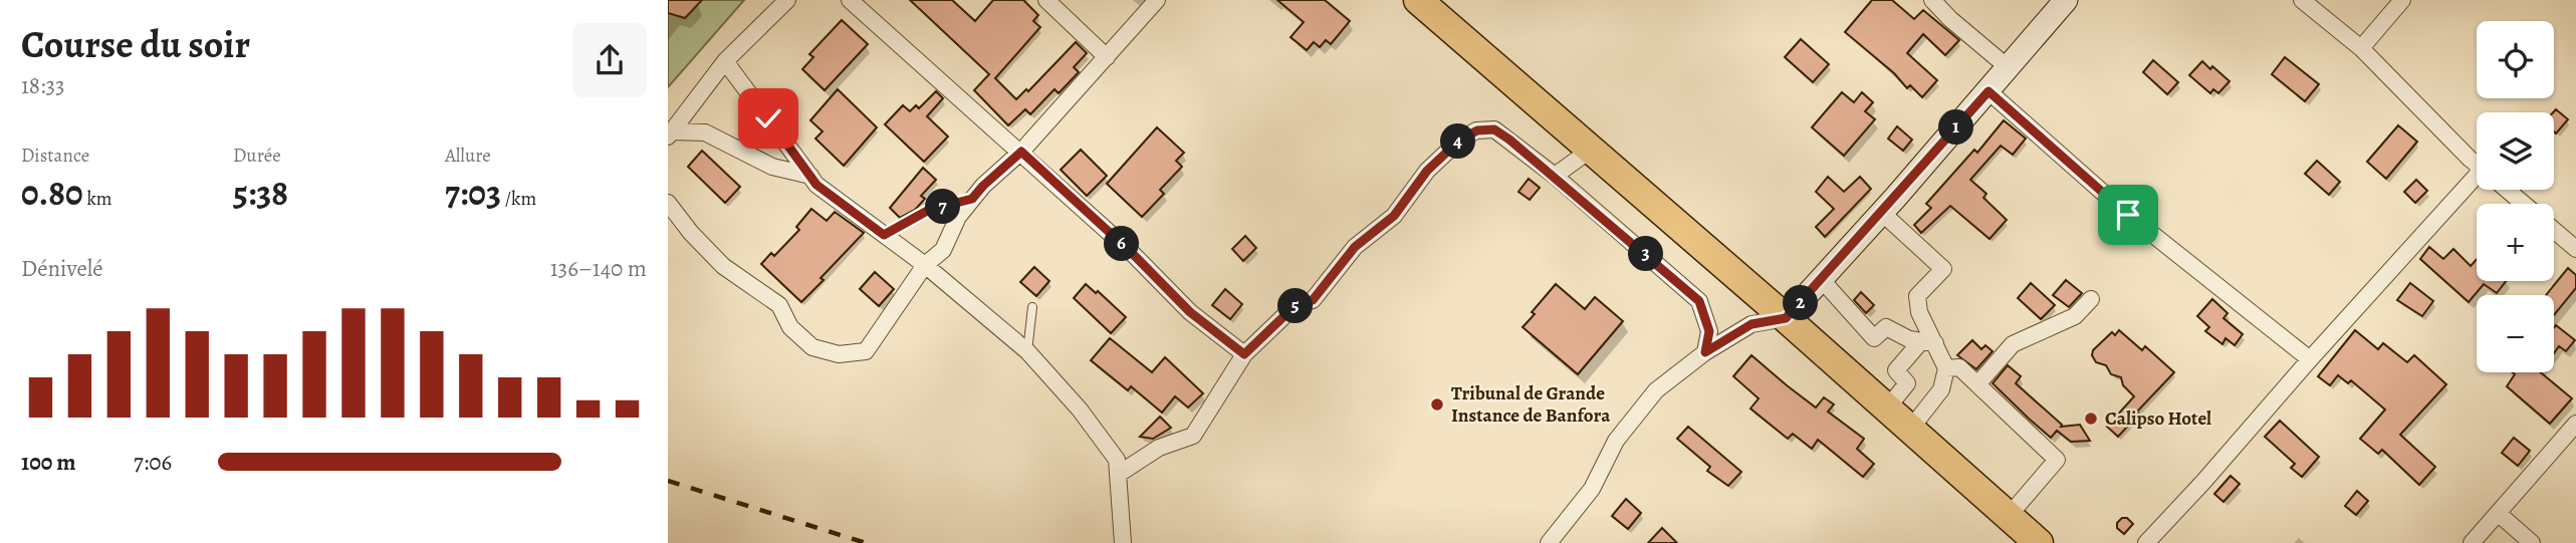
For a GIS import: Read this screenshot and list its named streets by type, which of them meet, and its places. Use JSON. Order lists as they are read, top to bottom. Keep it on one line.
{"places":["Tribunal de Grande Instance de Banfora","Calipso Hotel"],"page":{"heading":["Course du soir","18:33"],"map_buttons":["+","−"],"pins":["1","4","7","6","3","2","5"],"stats":[["Distance","0.80 km"],["Durée","5:38"],["Allure","7:03 /km"]],"chart":["Dénivelé","136–140 m"],"list":[{"name":"100 m","note":"7:06"}]}}
